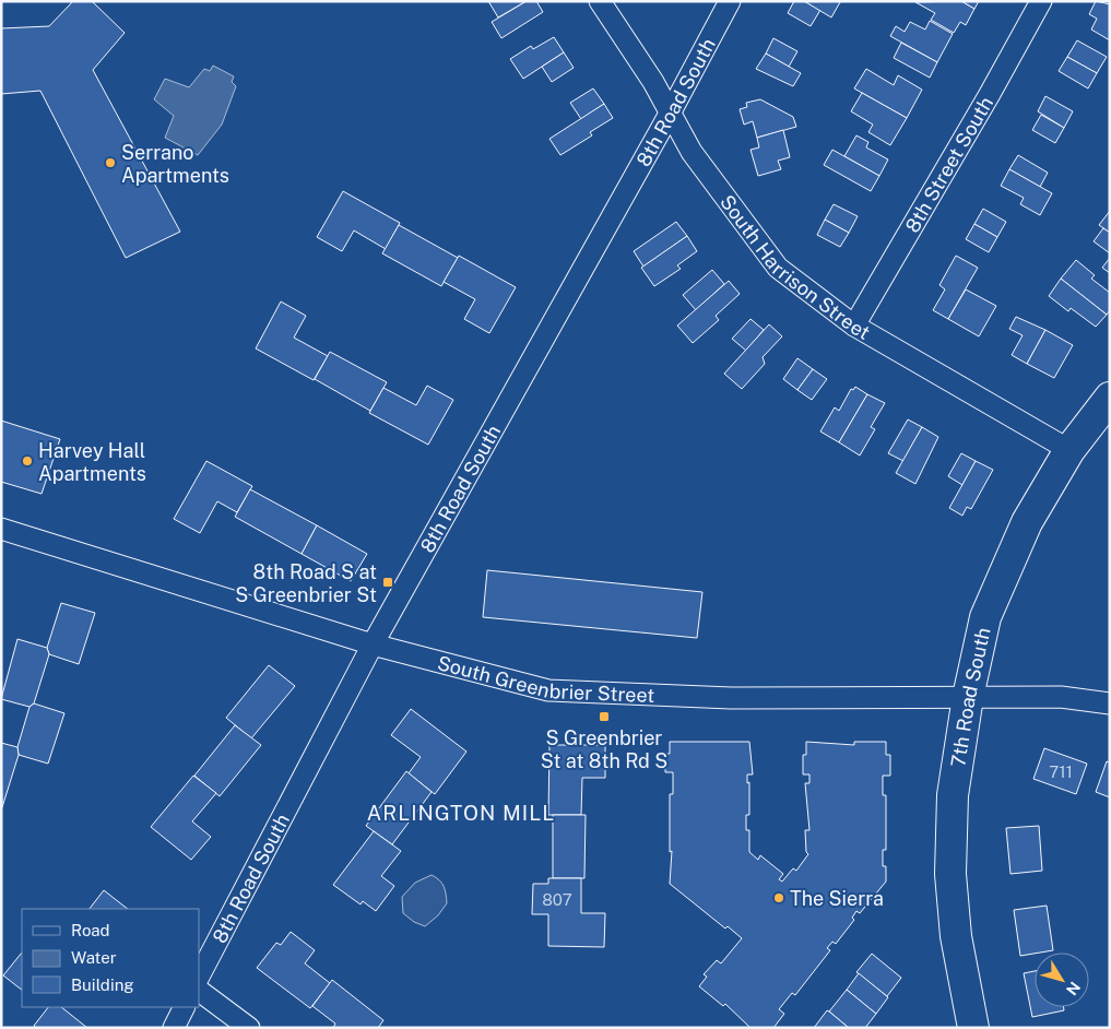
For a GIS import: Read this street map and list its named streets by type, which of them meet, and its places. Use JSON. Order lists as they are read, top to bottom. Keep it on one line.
{"streets":{"street":["8th Road South","8th Street South","South Harrison Street","South Greenbrier Street","7th Road South"]},"crossings":[["8th Road South","South Harrison Street"],["8th Road South","South Greenbrier Street"],["8th Street South","South Harrison Street"],["South Harrison Street","7th Road South"],["South Greenbrier Street","7th Road South"]],"districts":["ARLINGTON MILL"],"places":{"other":["Serrano Apartments","Harvey Hall Apartments","The Sierra"],"transit":["8th Road S at S Greenbrier St","S Greenbrier St at 8th Rd S"]},"house_numbers":["711","807"],"legend":["Road","Water","Building"],"north":"bottom right"}
